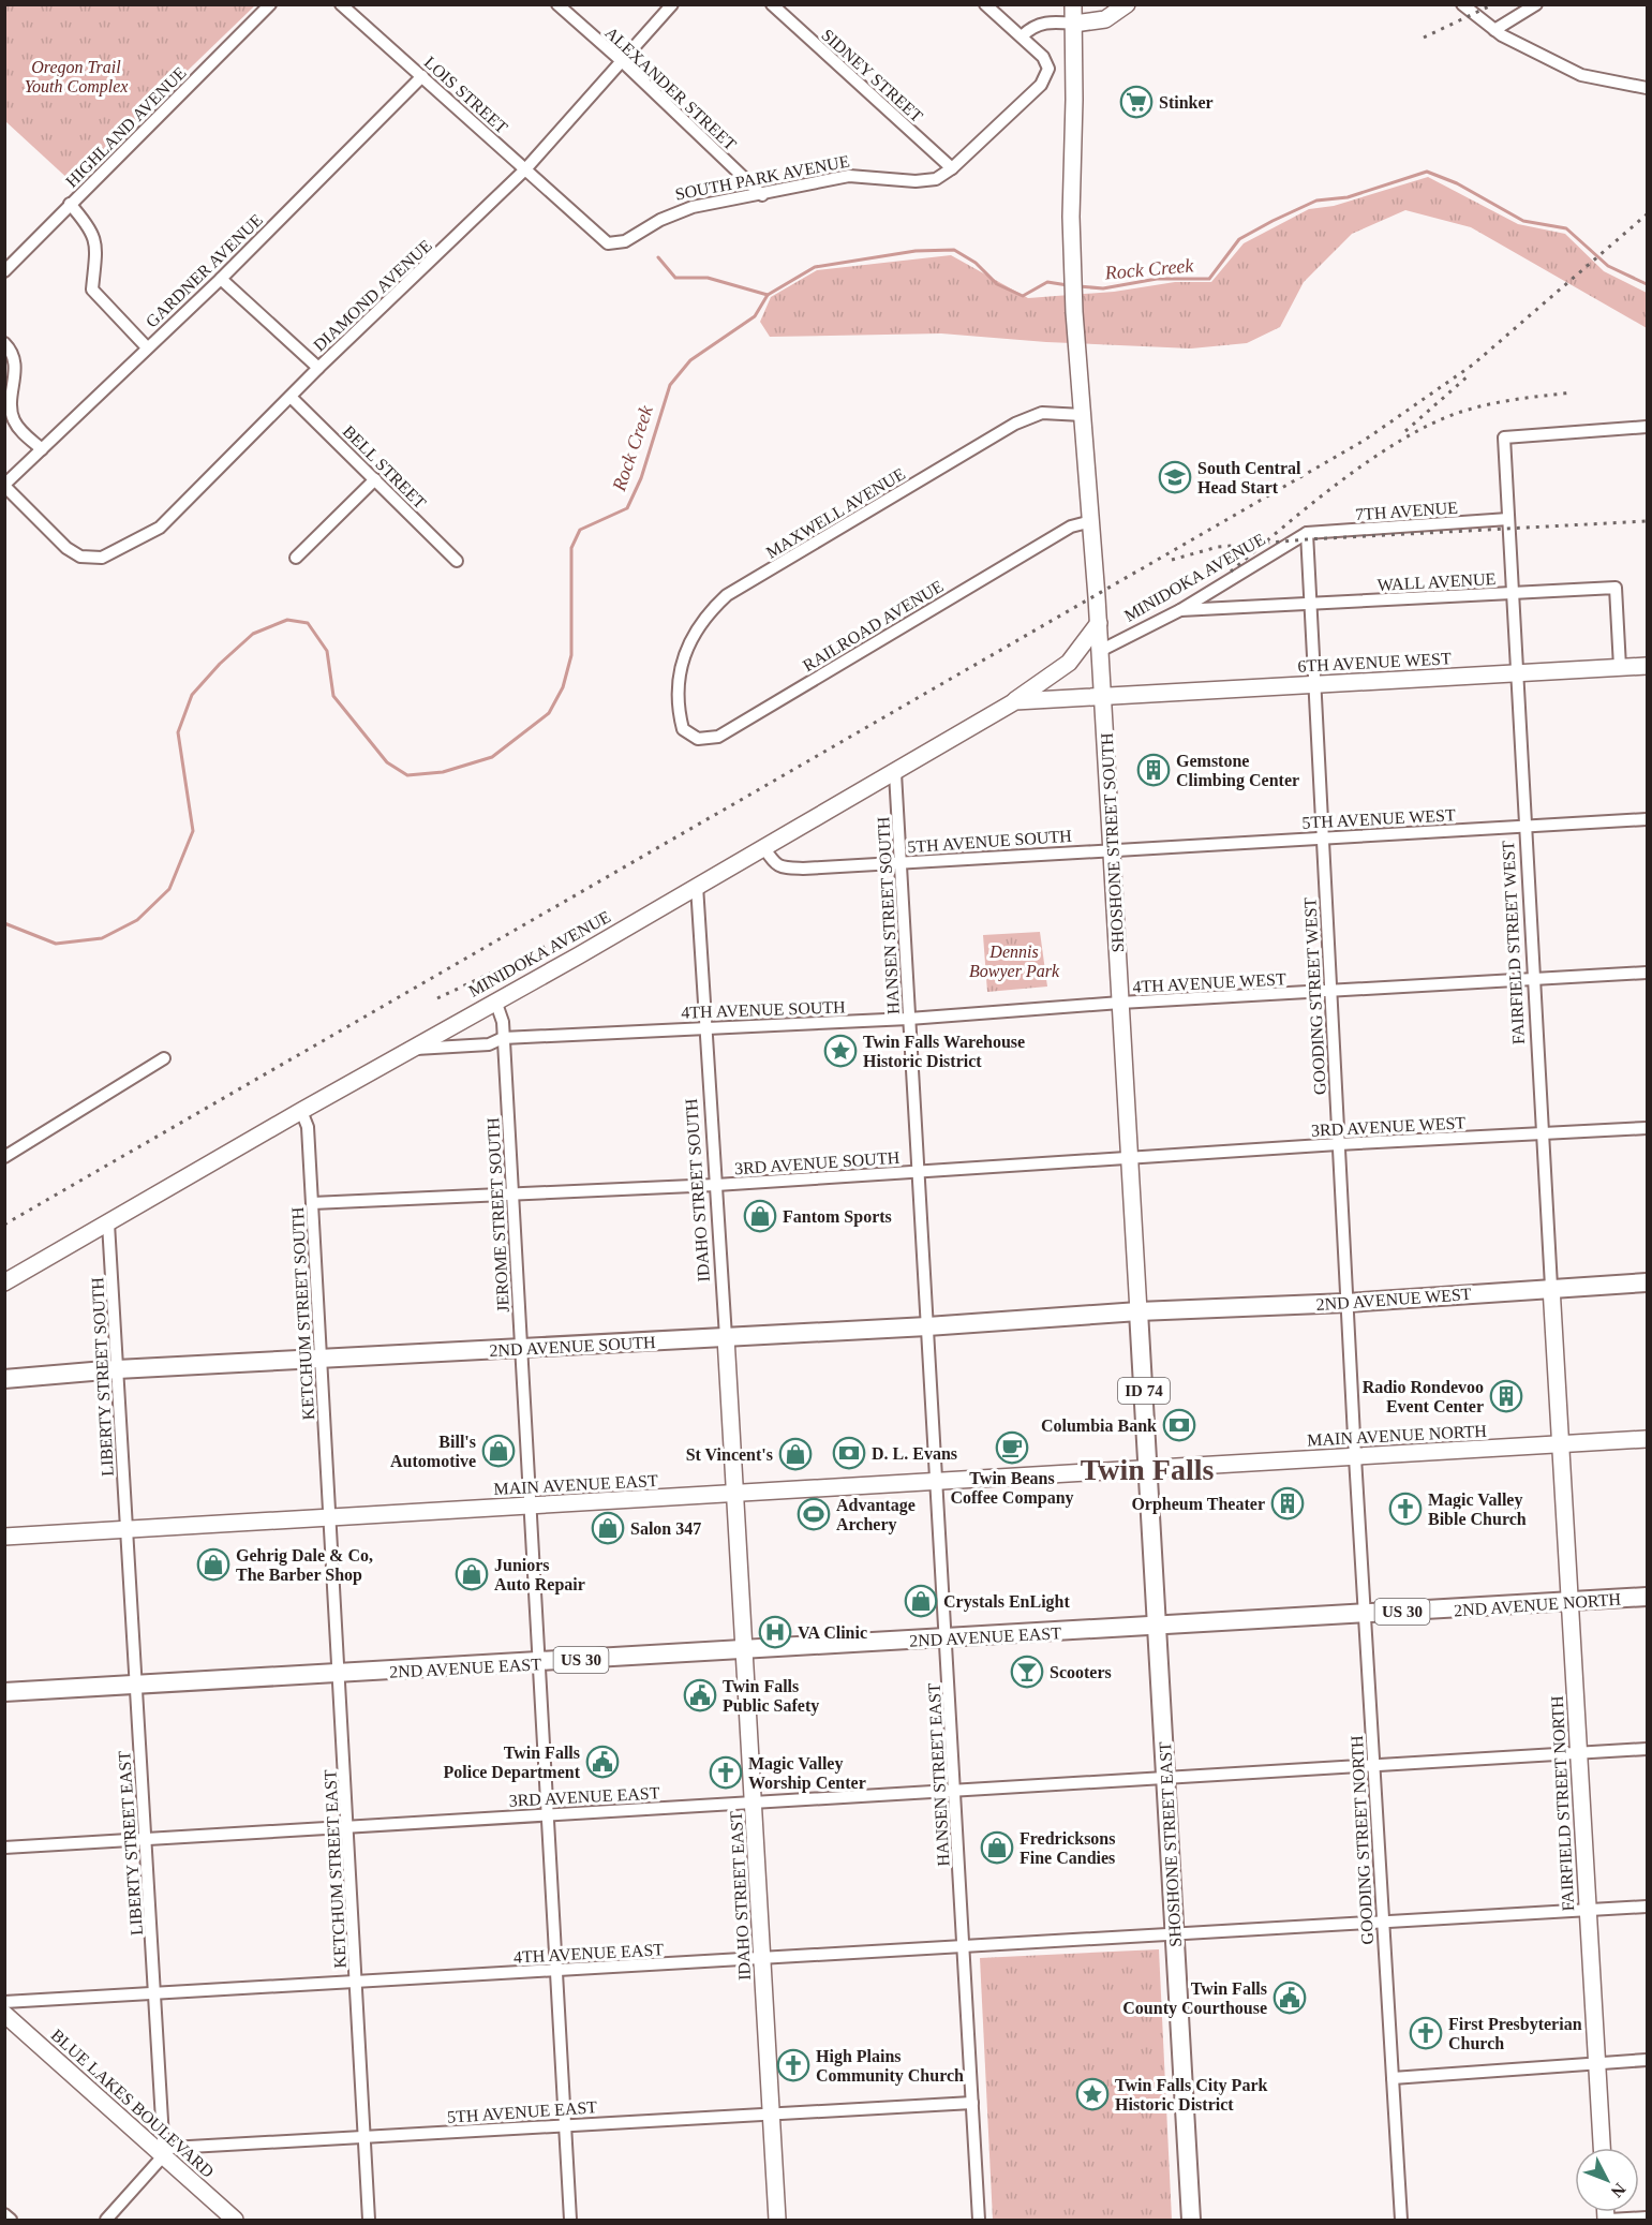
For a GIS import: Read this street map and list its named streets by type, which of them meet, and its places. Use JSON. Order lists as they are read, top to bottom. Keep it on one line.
{"streets":{"main road":["SHOSHONE STREET SOUTH","2ND AVENUE WEST","2ND AVENUE SOUTH","ID 74","2ND AVENUE NORTH","US 30","2ND AVENUE EAST","SHOSHONE STREET EAST"],"street":["SIDNEY STREET","ALEXANDER STREET","LOIS STREET","HIGHLAND AVENUE","SOUTH PARK AVENUE","GARDNER AVENUE","DIAMOND AVENUE","BELL STREET","7TH AVENUE","MAXWELL AVENUE","MINIDOKA AVENUE","WALL AVENUE","RAILROAD AVENUE","6TH AVENUE WEST","5TH AVENUE WEST","5TH AVENUE SOUTH","HANSEN STREET SOUTH","FAIRFIELD STREET WEST","4TH AVENUE WEST","GOODING STREET WEST","4TH AVENUE SOUTH","3RD AVENUE WEST","3RD AVENUE SOUTH","IDAHO STREET SOUTH","JEROME STREET SOUTH","KETCHUM STREET SOUTH","LIBERTY STREET SOUTH","MAIN AVENUE NORTH","MAIN AVENUE EAST","HANSEN STREET EAST","3RD AVENUE EAST","FAIRFIELD STREET NORTH","GOODING STREET NORTH","LIBERTY STREET EAST","KETCHUM STREET EAST","IDAHO STREET EAST","4TH AVENUE EAST","BLUE LAKES BOULEVARD","5TH AVENUE EAST"]},"crossings":[["SIDNEY STREET","SOUTH PARK AVENUE"],["ALEXANDER STREET","SOUTH PARK AVENUE"],["ALEXANDER STREET","DIAMOND AVENUE"],["LOIS STREET","SOUTH PARK AVENUE"],["LOIS STREET","GARDNER AVENUE"],["LOIS STREET","DIAMOND AVENUE"],["GARDNER AVENUE","DIAMOND AVENUE"],["DIAMOND AVENUE","BELL STREET"],["7TH AVENUE","MINIDOKA AVENUE"],["7TH AVENUE","FAIRFIELD STREET WEST"],["7TH AVENUE","GOODING STREET WEST"],["MAXWELL AVENUE","RAILROAD AVENUE"],["MAXWELL AVENUE","SHOSHONE STREET SOUTH"],["MINIDOKA AVENUE","WALL AVENUE"],["MINIDOKA AVENUE","6TH AVENUE WEST"],["MINIDOKA AVENUE","5TH AVENUE SOUTH"],["MINIDOKA AVENUE","SHOSHONE STREET SOUTH"],["MINIDOKA AVENUE","HANSEN STREET SOUTH"],["MINIDOKA AVENUE","GOODING STREET WEST"],["MINIDOKA AVENUE","4TH AVENUE SOUTH"],["MINIDOKA AVENUE","IDAHO STREET SOUTH"],["MINIDOKA AVENUE","JEROME STREET SOUTH"],["MINIDOKA AVENUE","KETCHUM STREET SOUTH"],["MINIDOKA AVENUE","LIBERTY STREET SOUTH"],["WALL AVENUE","6TH AVENUE WEST"],["WALL AVENUE","FAIRFIELD STREET WEST"],["WALL AVENUE","GOODING STREET WEST"],["RAILROAD AVENUE","SHOSHONE STREET SOUTH"],["6TH AVENUE WEST","SHOSHONE STREET SOUTH"],["6TH AVENUE WEST","FAIRFIELD STREET WEST"],["6TH AVENUE WEST","GOODING STREET WEST"],["5TH AVENUE WEST","5TH AVENUE SOUTH"],["5TH AVENUE WEST","SHOSHONE STREET SOUTH"],["5TH AVENUE WEST","FAIRFIELD STREET WEST"],["5TH AVENUE WEST","GOODING STREET WEST"],["5TH AVENUE SOUTH","SHOSHONE STREET SOUTH"],["5TH AVENUE SOUTH","HANSEN STREET SOUTH"],["SHOSHONE STREET SOUTH","4TH AVENUE WEST"],["SHOSHONE STREET SOUTH","4TH AVENUE SOUTH"],["SHOSHONE STREET SOUTH","3RD AVENUE WEST"],["SHOSHONE STREET SOUTH","3RD AVENUE SOUTH"],["SHOSHONE STREET SOUTH","2ND AVENUE WEST"],["SHOSHONE STREET SOUTH","2ND AVENUE SOUTH"],["SHOSHONE STREET SOUTH","ID 74"],["SHOSHONE STREET SOUTH","MAIN AVENUE NORTH"],["SHOSHONE STREET SOUTH","MAIN AVENUE EAST"],["SHOSHONE STREET SOUTH","SHOSHONE STREET EAST"],["HANSEN STREET SOUTH","4TH AVENUE SOUTH"],["HANSEN STREET SOUTH","3RD AVENUE SOUTH"],["HANSEN STREET SOUTH","2ND AVENUE SOUTH"],["HANSEN STREET SOUTH","HANSEN STREET EAST"],["FAIRFIELD STREET WEST","4TH AVENUE WEST"],["FAIRFIELD STREET WEST","3RD AVENUE WEST"],["FAIRFIELD STREET WEST","2ND AVENUE WEST"],["FAIRFIELD STREET WEST","MAIN AVENUE NORTH"],["FAIRFIELD STREET WEST","FAIRFIELD STREET NORTH"],["4TH AVENUE WEST","GOODING STREET WEST"],["4TH AVENUE WEST","4TH AVENUE SOUTH"],["GOODING STREET WEST","3RD AVENUE WEST"],["GOODING STREET WEST","2ND AVENUE WEST"],["GOODING STREET WEST","MAIN AVENUE NORTH"],["GOODING STREET WEST","GOODING STREET NORTH"],["4TH AVENUE SOUTH","IDAHO STREET SOUTH"],["4TH AVENUE SOUTH","JEROME STREET SOUTH"],["3RD AVENUE WEST","3RD AVENUE SOUTH"],["3RD AVENUE SOUTH","IDAHO STREET SOUTH"],["3RD AVENUE SOUTH","JEROME STREET SOUTH"],["3RD AVENUE SOUTH","KETCHUM STREET SOUTH"],["IDAHO STREET SOUTH","2ND AVENUE SOUTH"],["IDAHO STREET SOUTH","MAIN AVENUE EAST"],["IDAHO STREET SOUTH","IDAHO STREET EAST"],["JEROME STREET SOUTH","2ND AVENUE SOUTH"],["JEROME STREET SOUTH","MAIN AVENUE EAST"],["JEROME STREET SOUTH","2ND AVENUE EAST"],["JEROME STREET SOUTH","3RD AVENUE EAST"],["JEROME STREET SOUTH","4TH AVENUE EAST"],["JEROME STREET SOUTH","5TH AVENUE EAST"],["2ND AVENUE WEST","2ND AVENUE SOUTH"],["KETCHUM STREET SOUTH","2ND AVENUE SOUTH"],["KETCHUM STREET SOUTH","MAIN AVENUE EAST"],["KETCHUM STREET SOUTH","KETCHUM STREET EAST"],["2ND AVENUE SOUTH","LIBERTY STREET SOUTH"],["2ND AVENUE SOUTH","HANSEN STREET EAST"],["LIBERTY STREET SOUTH","MAIN AVENUE EAST"],["LIBERTY STREET SOUTH","LIBERTY STREET EAST"],["MAIN AVENUE NORTH","MAIN AVENUE EAST"],["MAIN AVENUE NORTH","FAIRFIELD STREET NORTH"],["MAIN AVENUE NORTH","GOODING STREET NORTH"],["MAIN AVENUE NORTH","SHOSHONE STREET EAST"],["MAIN AVENUE EAST","HANSEN STREET EAST"],["MAIN AVENUE EAST","LIBERTY STREET EAST"],["MAIN AVENUE EAST","SHOSHONE STREET EAST"],["MAIN AVENUE EAST","KETCHUM STREET EAST"],["MAIN AVENUE EAST","IDAHO STREET EAST"],["2ND AVENUE NORTH","2ND AVENUE EAST"],["2ND AVENUE NORTH","FAIRFIELD STREET NORTH"],["2ND AVENUE NORTH","GOODING STREET NORTH"],["2ND AVENUE NORTH","SHOSHONE STREET EAST"],["2ND AVENUE EAST","HANSEN STREET EAST"],["2ND AVENUE EAST","LIBERTY STREET EAST"],["2ND AVENUE EAST","SHOSHONE STREET EAST"],["2ND AVENUE EAST","KETCHUM STREET EAST"],["2ND AVENUE EAST","IDAHO STREET EAST"],["HANSEN STREET EAST","3RD AVENUE EAST"],["HANSEN STREET EAST","4TH AVENUE EAST"],["HANSEN STREET EAST","5TH AVENUE EAST"],["3RD AVENUE EAST","FAIRFIELD STREET NORTH"],["3RD AVENUE EAST","GOODING STREET NORTH"],["3RD AVENUE EAST","LIBERTY STREET EAST"],["3RD AVENUE EAST","SHOSHONE STREET EAST"],["3RD AVENUE EAST","KETCHUM STREET EAST"],["3RD AVENUE EAST","IDAHO STREET EAST"],["FAIRFIELD STREET NORTH","4TH AVENUE EAST"],["GOODING STREET NORTH","4TH AVENUE EAST"],["LIBERTY STREET EAST","4TH AVENUE EAST"],["LIBERTY STREET EAST","BLUE LAKES BOULEVARD"],["LIBERTY STREET EAST","5TH AVENUE EAST"],["SHOSHONE STREET EAST","4TH AVENUE EAST"],["KETCHUM STREET EAST","4TH AVENUE EAST"],["KETCHUM STREET EAST","5TH AVENUE EAST"],["IDAHO STREET EAST","4TH AVENUE EAST"],["IDAHO STREET EAST","5TH AVENUE EAST"],["BLUE LAKES BOULEVARD","5TH AVENUE EAST"]],"districts":["Twin Falls"],"water":["Rock Creek"],"parks":["Oregon Trail Youth Complex","Dennis Bowyer Park"],"places":{"supermarket":["Stinker"],"school or university":["South Central Head Start"],"building":["Gemstone Climbing Center","Radio Rondevoo Event Center","Orpheum Theater"],"place":["Twin Falls Warehouse Historic District","Twin Falls City Park Historic District"],"shop":["Fantom Sports","Bill's Automotive","St Vincent's","Salon 347","Gehrig Dale & Co, The Barber Shop","Juniors Auto Repair","Crystals EnLight","Fredricksons Fine Candies"],"bank":["Columbia Bank","D. L. Evans"],"cafe":["Twin Beans Coffee Company"],"church":["Magic Valley Bible Church","Magic Valley Worship Center","First Presbyterian Church","High Plains Community Church"],"sports":["Advantage Archery"],"hospital":["VA Clinic"],"bar":["Scooters"],"public building":["Twin Falls Public Safety","Twin Falls Police Department","Twin Falls County Courthouse"]},"north":"bottom right"}
